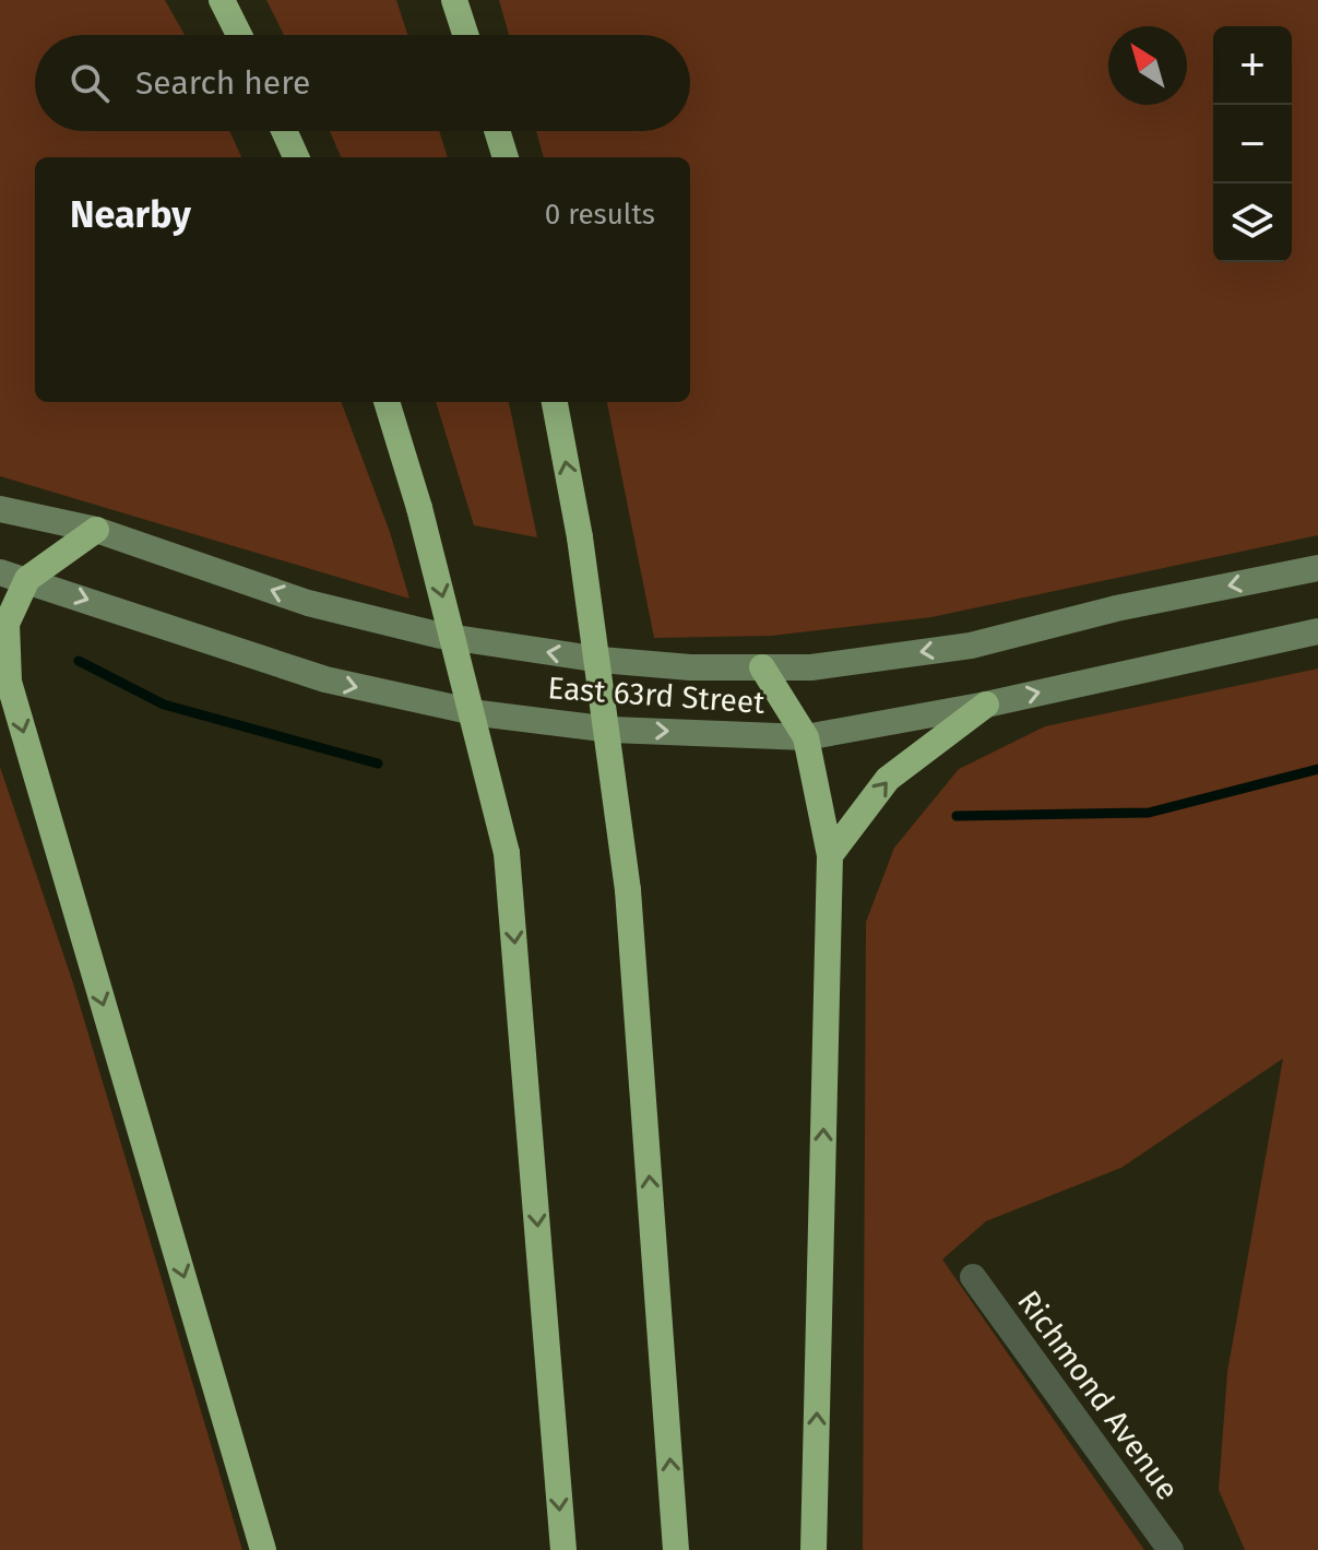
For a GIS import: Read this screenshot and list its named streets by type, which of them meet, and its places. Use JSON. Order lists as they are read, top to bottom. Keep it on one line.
{"streets":{"main road":["East 63rd Street"],"street":["Richmond Avenue"]},"north":"top left","page":{"map_buttons":["+","−"],"search":"Search here","heading":["Nearby","0 results"]}}
